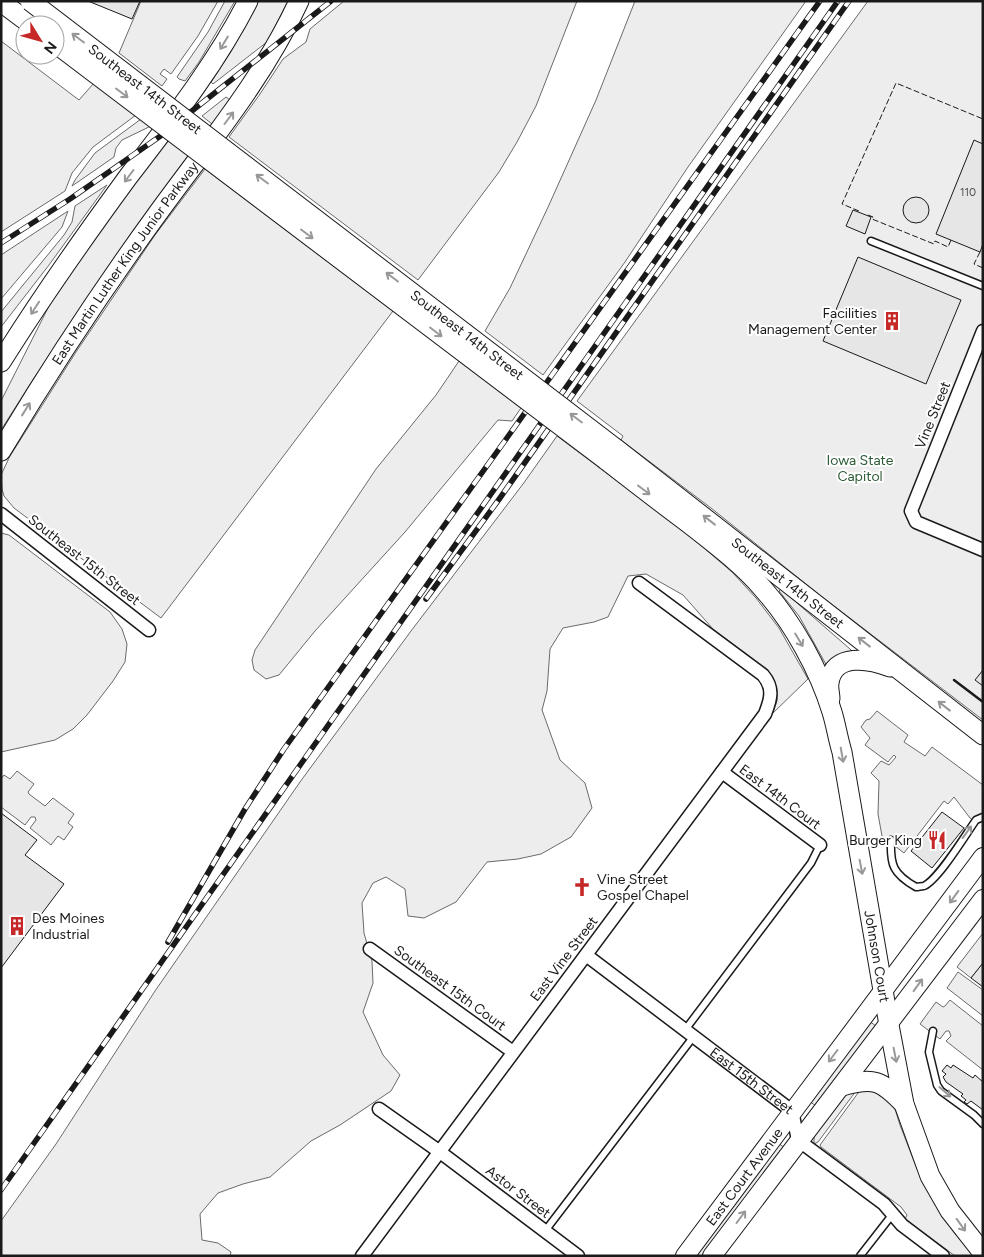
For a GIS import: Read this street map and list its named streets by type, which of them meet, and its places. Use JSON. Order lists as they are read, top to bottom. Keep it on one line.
{"streets":{"main road":["Southeast 14th Street","East Martin Luther King Junior Parkway","Johnson Court"],"street":["Vine Street","Southeast 15th Street","East 14th Court","East Vine Street","Southeast 15th Court","East 15th Street","East Court Avenue","Astor Street"]},"crossings":[["Southeast 14th Street","Johnson Court"],["East 14th Court","East Vine Street"],["Johnson Court","East Court Avenue"],["East Vine Street","Southeast 15th Court"],["East Vine Street","East 15th Street"],["East Vine Street","Astor Street"],["East 15th Street","East Court Avenue"]],"one_way":["Johnson Court"],"parks":["Iowa State Capitol"],"places":{"building":["Facilities Management Center","Des Moines Industrial"],"restaurant":["Burger King"],"church":["Vine Street Gospel Chapel"]},"house_numbers":["110"],"north":"bottom right"}
